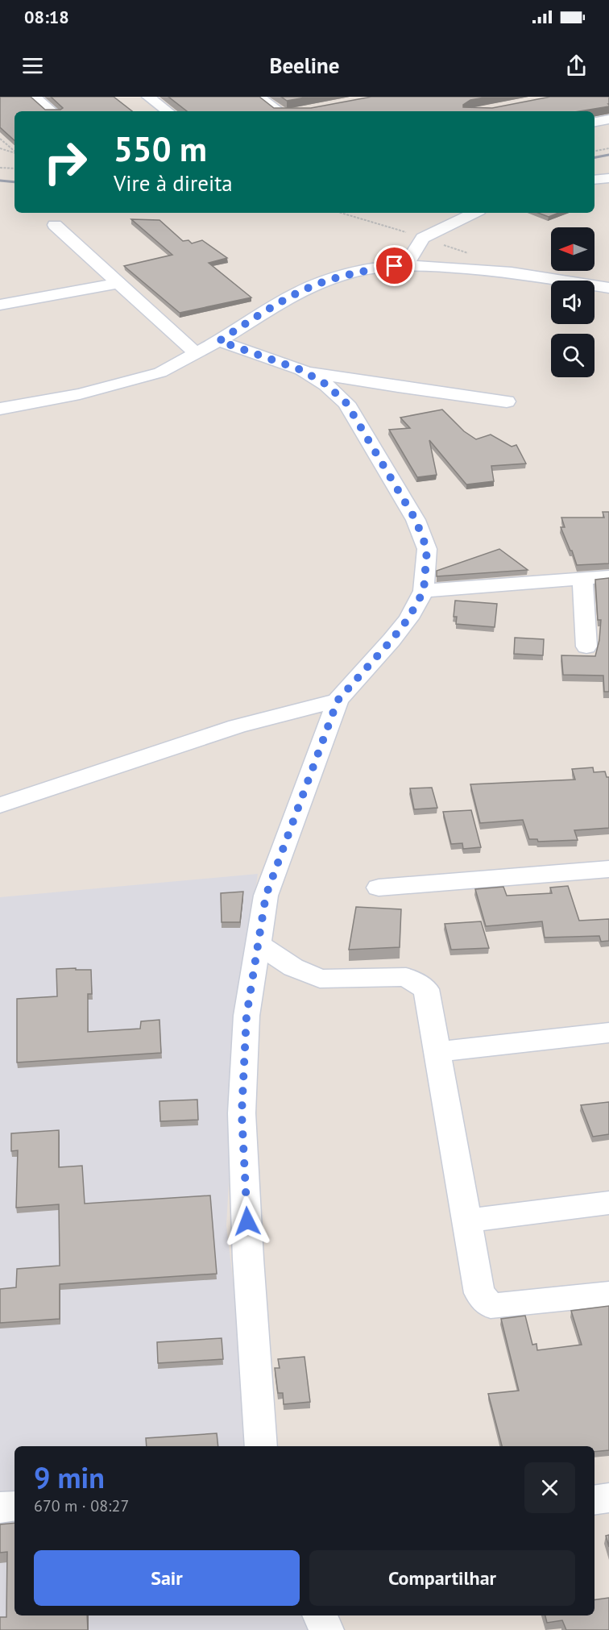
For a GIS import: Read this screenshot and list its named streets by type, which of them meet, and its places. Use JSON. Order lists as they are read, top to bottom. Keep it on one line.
{"north":"left","page":{"status":"08:18","header":"Beeline","turn":["550 m","Vire à direita"],"heading":["9 min","670 m · 08:27"],"buttons":["Sair","Compartilhar"]}}
